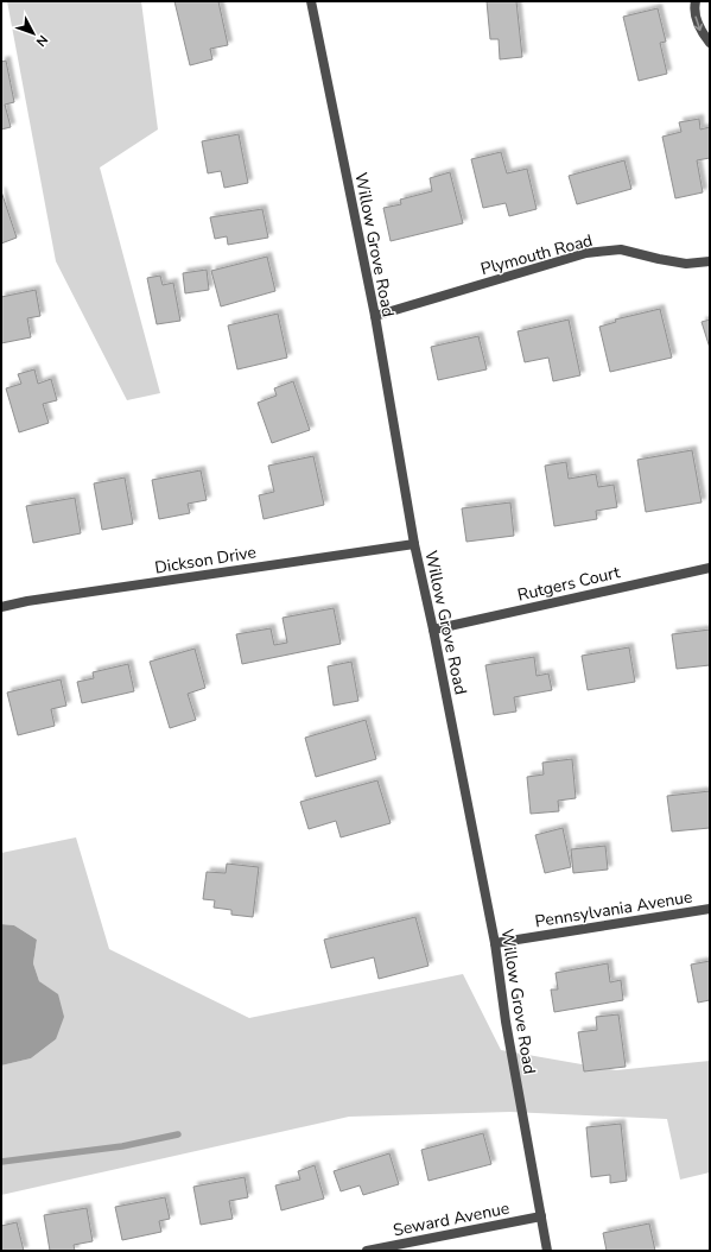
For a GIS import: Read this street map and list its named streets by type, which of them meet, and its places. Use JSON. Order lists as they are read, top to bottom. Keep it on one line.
{"streets":{"street":["Willow Grove Road","Plymouth Road","Dickson Drive","Rutgers Court","Pennsylvania Avenue","Seward Avenue"]},"crossings":[["Willow Grove Road","Plymouth Road"],["Willow Grove Road","Dickson Drive"],["Willow Grove Road","Rutgers Court"],["Willow Grove Road","Pennsylvania Avenue"],["Willow Grove Road","Seward Avenue"]],"north":"bottom right"}
